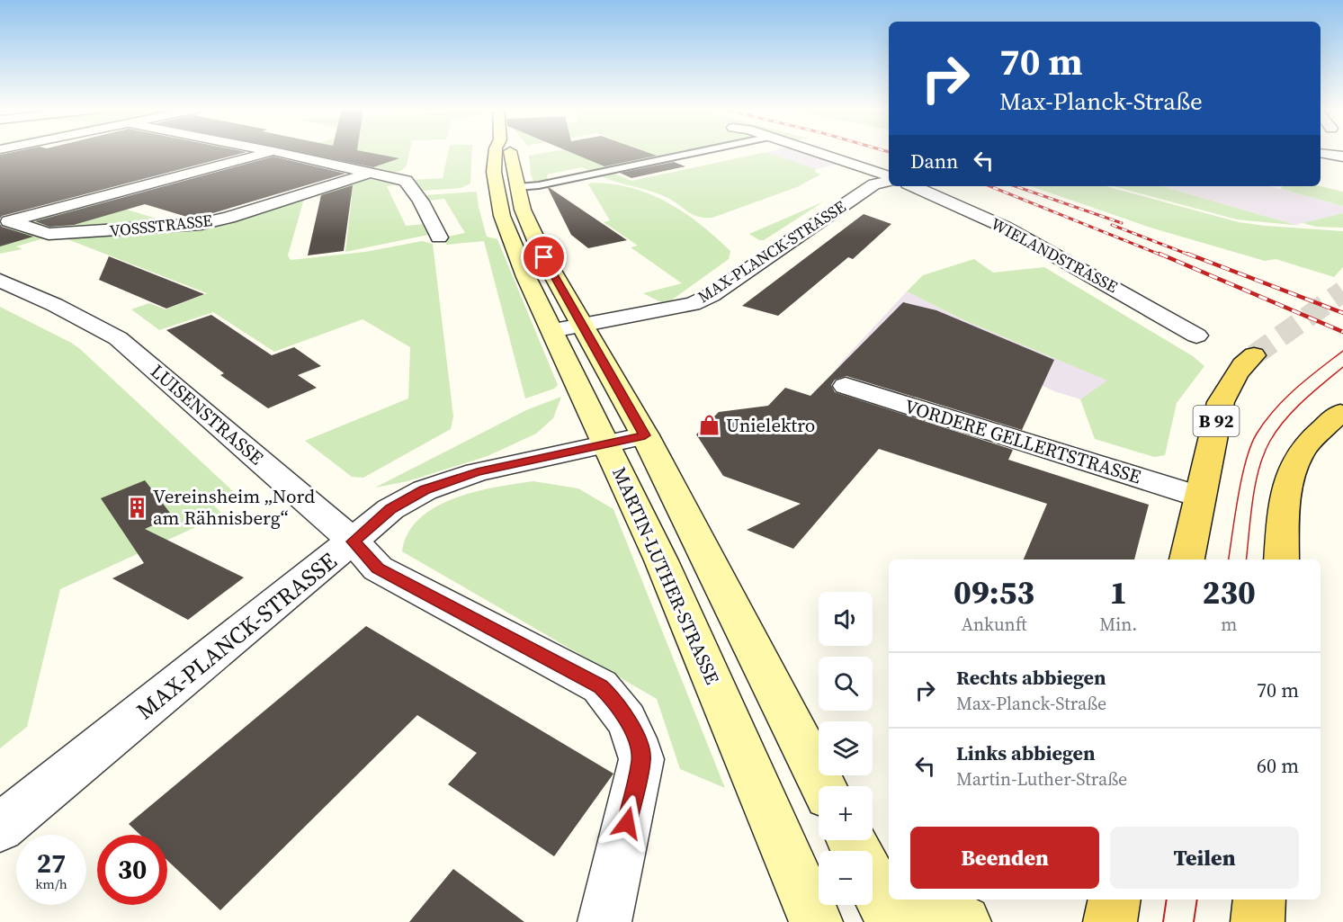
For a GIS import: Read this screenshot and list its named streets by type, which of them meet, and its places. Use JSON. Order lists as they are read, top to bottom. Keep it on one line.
{"streets":{"main road":["B 92","MARTIN-LUTHER-STRASSE"],"street":["VOSSSTRASSE","MAX-PLANCK-STRASSE","WIELANDSTRASSE","LUISENSTRASSE","VORDERE GELLERTSTRASSE"]},"crossings":[["MAX-PLANCK-STRASSE","LUISENSTRASSE"],["MAX-PLANCK-STRASSE","MARTIN-LUTHER-STRASSE"],["B 92","VORDERE GELLERTSTRASSE"]],"places":{"shop":["Unielektro"],"building":["Vereinsheim „Nord am Rähnisberg“"]},"page":{"turn":["70 m","Max-Planck-Straße"],"then":"Dann","eta":["09:53","Ankunft","1","Min.","230","m"],"map_buttons":["+","−"],"list":[{"name":"Rechts abbiegen","note":"Max-Planck-Straße","value":"70 m"},{"name":"Links abbiegen","note":"Martin-Luther-Straße","value":"60 m"}],"buttons":["Beenden","Teilen"],"speed":"27 km/h","limit":"30"}}
